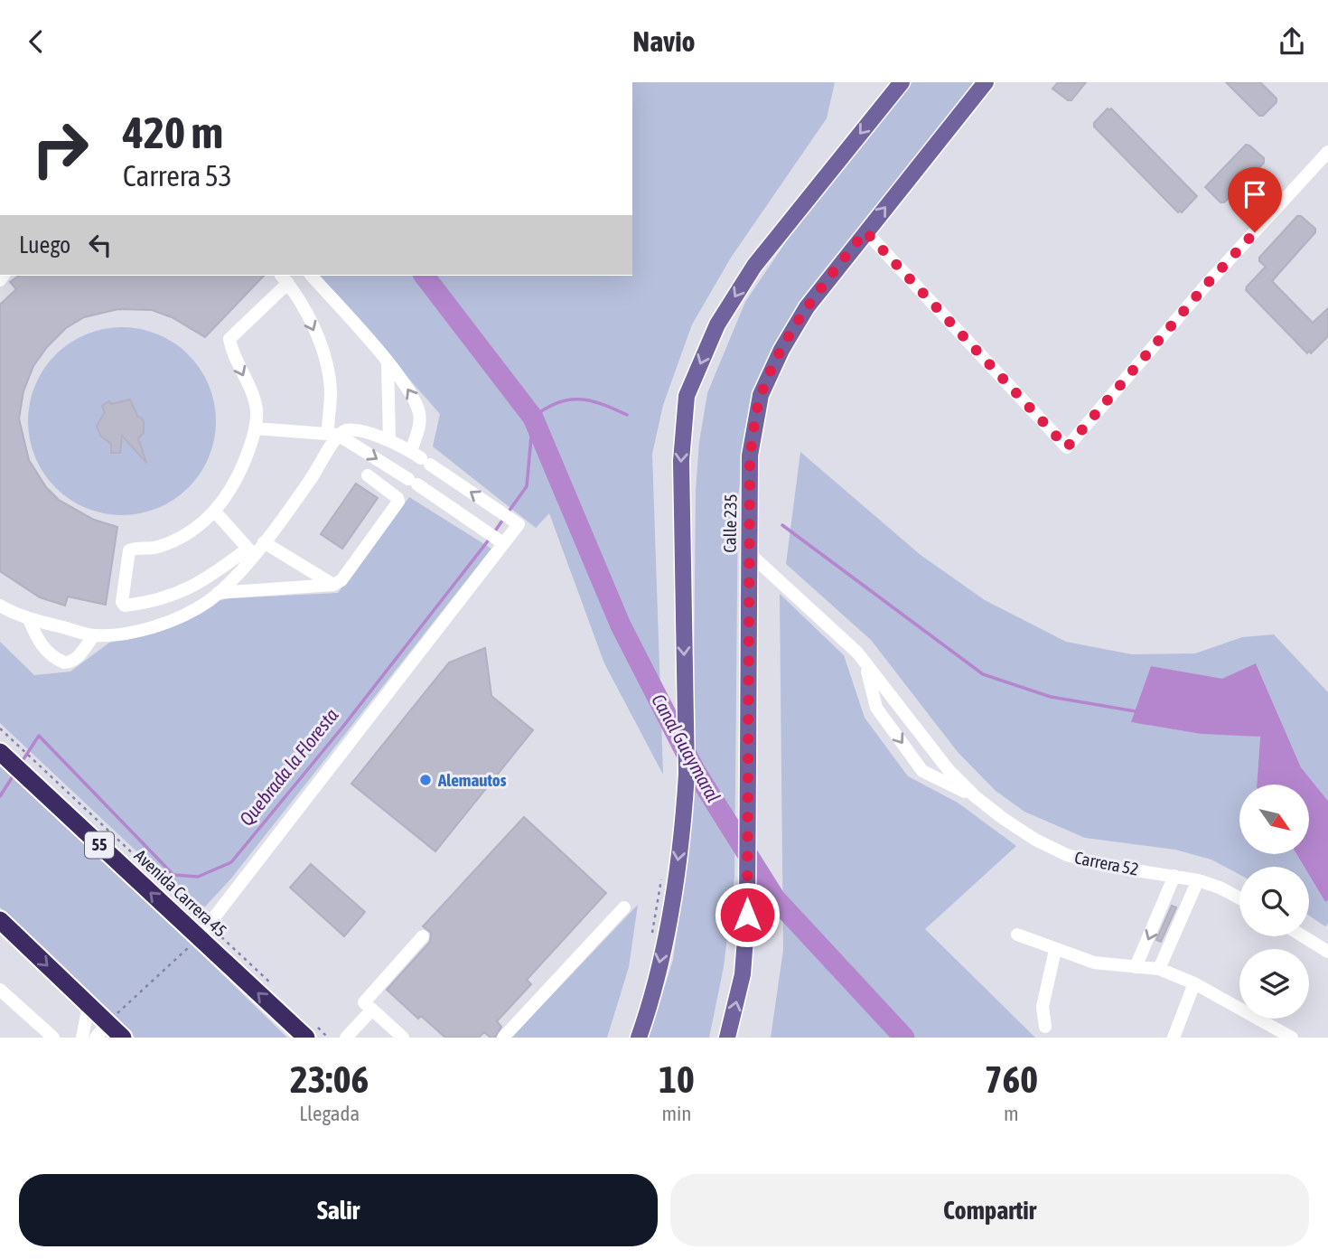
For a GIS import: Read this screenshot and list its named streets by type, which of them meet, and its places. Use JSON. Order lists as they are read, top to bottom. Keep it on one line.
{"streets":{"highway":["55","Avenida Carrera 45"],"main road":["Calle 235"],"street":["Carrera 52"]},"crossings":[["Calle 235","Carrera 52"]],"water":["Canal Guaymaral","Quebrada la Floresta"],"places":["Alemautos"],"north":"bottom right","page":{"header":"Navio","turn":["420 m","Carrera 53"],"then":"Luego","eta":["23:06","Llegada","10","min","760","m"],"buttons":["Salir","Compartir"]}}
